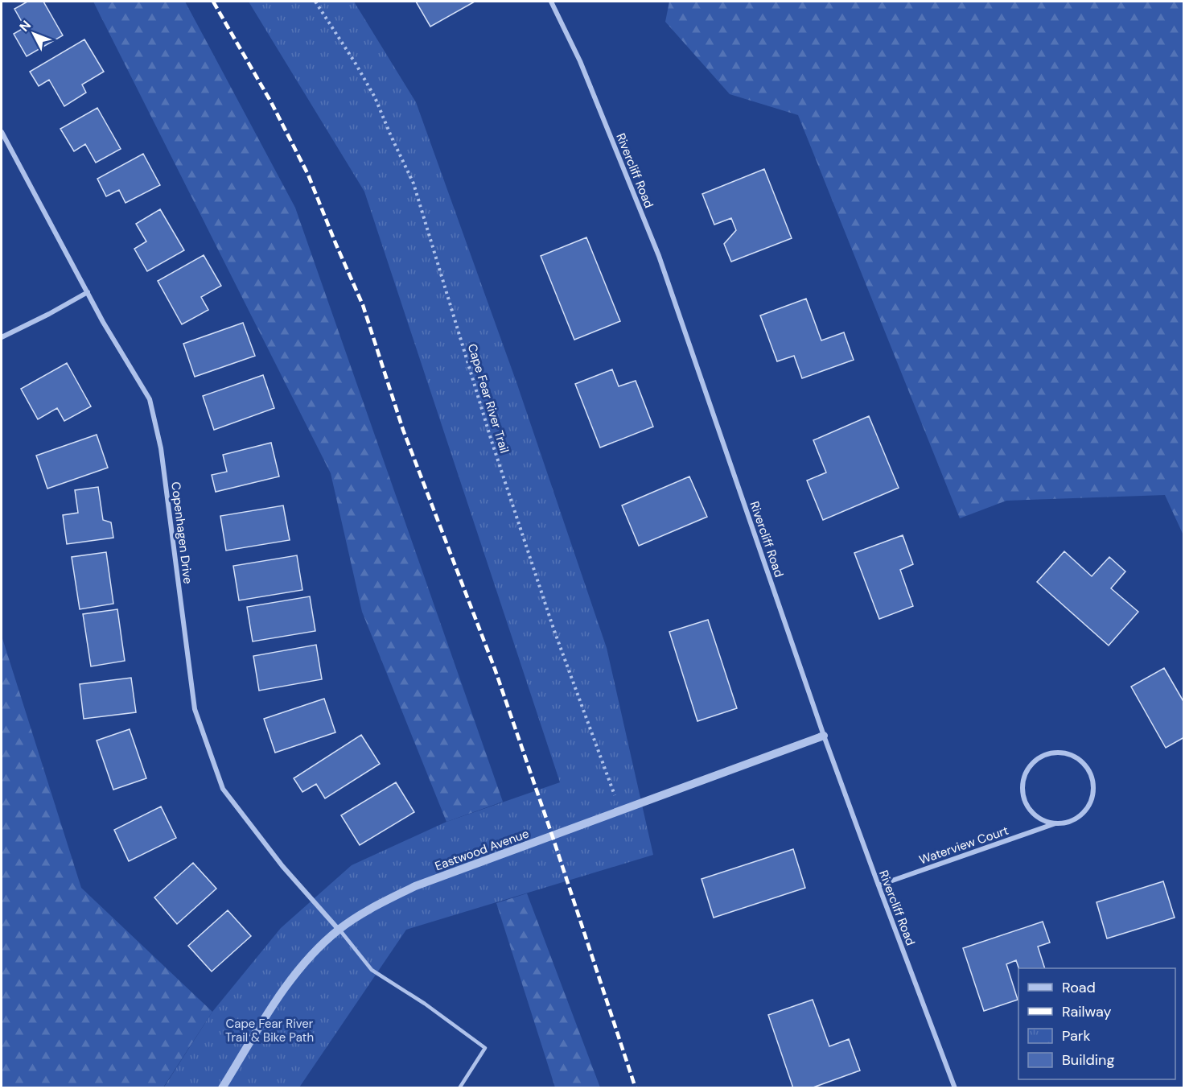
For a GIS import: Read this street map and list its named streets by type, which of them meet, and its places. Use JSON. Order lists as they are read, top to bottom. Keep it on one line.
{"streets":{"street":["Rivercliff Road","Copenhagen Drive","Waterview Court","Eastwood Avenue"],"path":["Cape Fear River Trail"]},"crossings":[["Rivercliff Road","Waterview Court"],["Rivercliff Road","Eastwood Avenue"],["Cape Fear River Trail","Eastwood Avenue"],["Copenhagen Drive","Eastwood Avenue"]],"parks":["Cape Fear River Trail & Bike Path"],"legend":["Road","Railway","Park","Building"],"north":"top left"}
